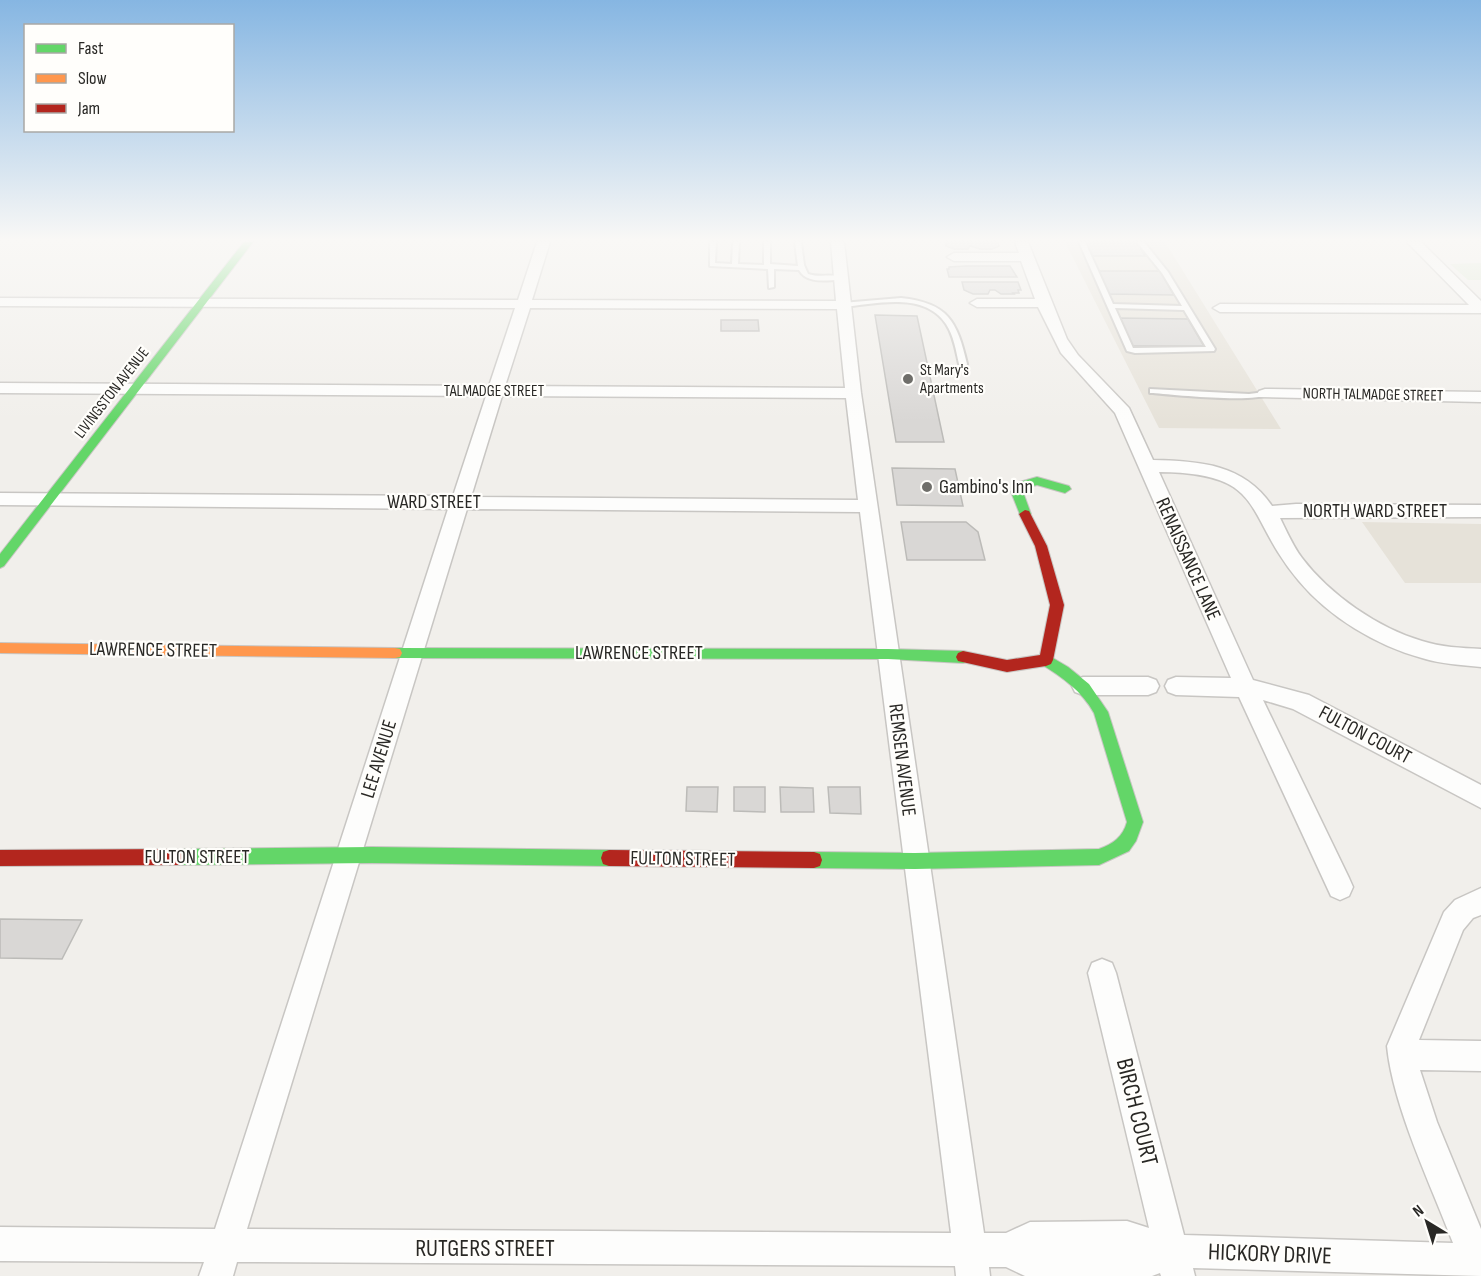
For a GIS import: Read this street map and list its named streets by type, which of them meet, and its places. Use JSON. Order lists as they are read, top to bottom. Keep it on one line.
{"streets":{"street":["TALMADGE STREET","LIVINGSTON AVENUE","NORTH TALMADGE STREET","WARD STREET","NORTH WARD STREET","RENAISSANCE LANE","LAWRENCE STREET","FULTON COURT","LEE AVENUE","REMSEN AVENUE","FULTON STREET","BIRCH COURT","RUTGERS STREET","HICKORY DRIVE"]},"crossings":[["TALMADGE STREET","LIVINGSTON AVENUE"],["TALMADGE STREET","LEE AVENUE"],["TALMADGE STREET","REMSEN AVENUE"],["LIVINGSTON AVENUE","WARD STREET"],["WARD STREET","LEE AVENUE"],["WARD STREET","REMSEN AVENUE"],["RENAISSANCE LANE","FULTON COURT"],["LAWRENCE STREET","LEE AVENUE"],["LAWRENCE STREET","REMSEN AVENUE"],["LEE AVENUE","FULTON STREET"],["LEE AVENUE","RUTGERS STREET"],["REMSEN AVENUE","FULTON STREET"],["REMSEN AVENUE","RUTGERS STREET"],["REMSEN AVENUE","HICKORY DRIVE"],["BIRCH COURT","HICKORY DRIVE"],["RUTGERS STREET","HICKORY DRIVE"]],"places":["St Mary's Apartments","Gambino's Inn"],"legend":["Fast","Slow","Jam"],"north":"top left"}
